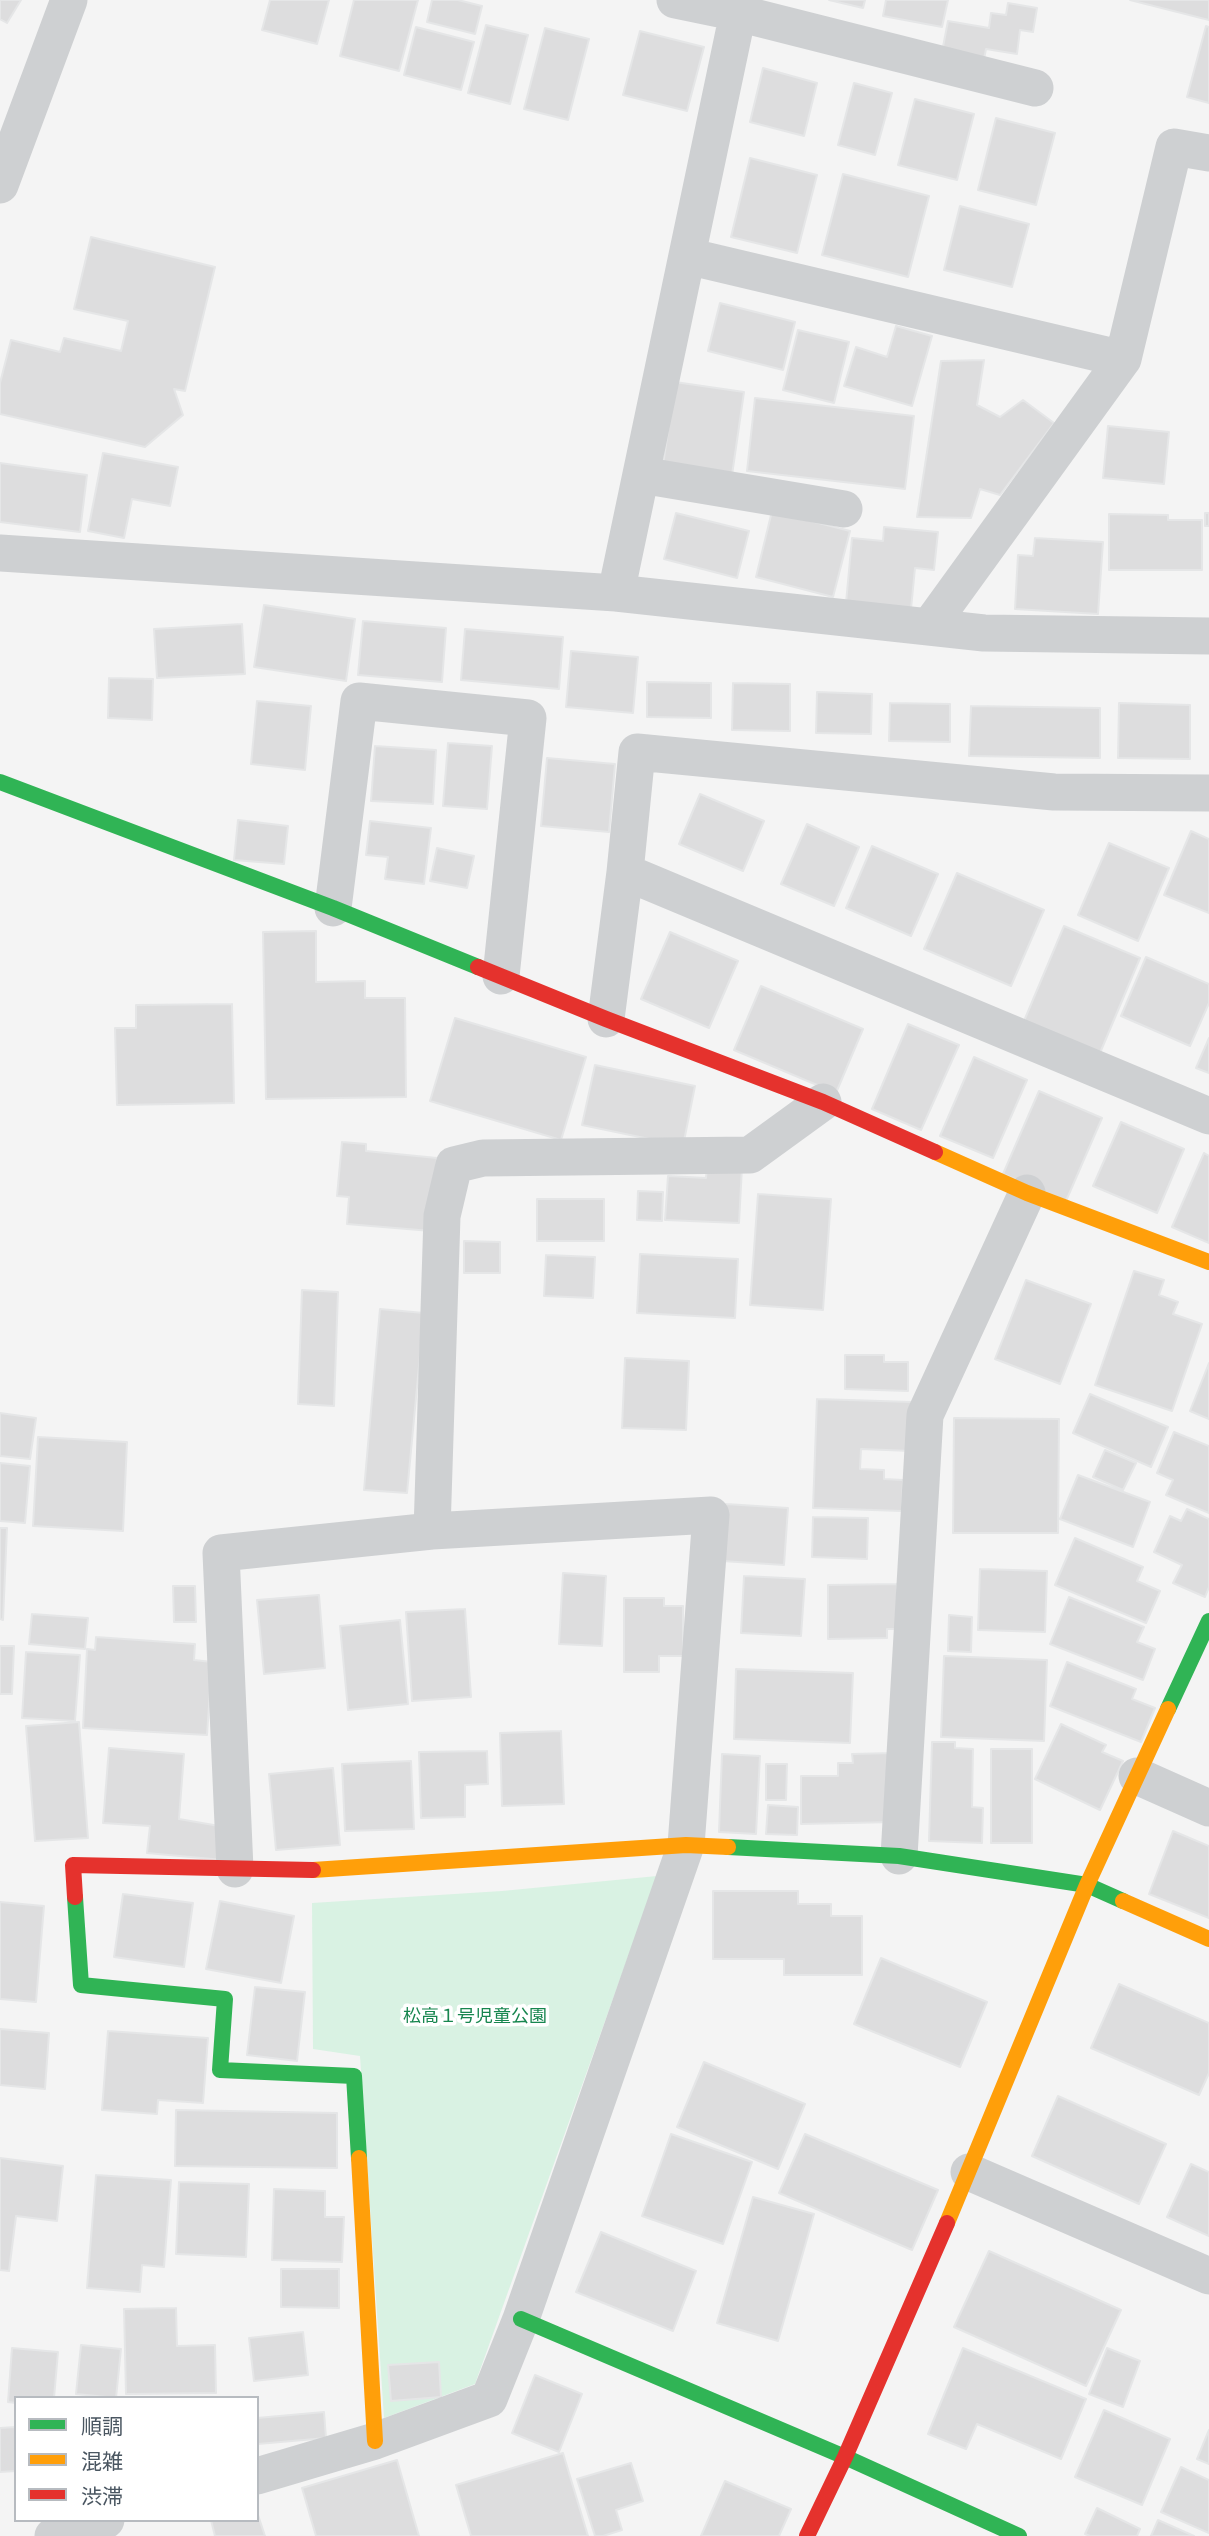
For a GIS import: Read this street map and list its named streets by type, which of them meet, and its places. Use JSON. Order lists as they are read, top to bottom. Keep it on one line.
{"parks":["松高１号児童公園"],"legend":["順調","混雑","渋滞"]}
